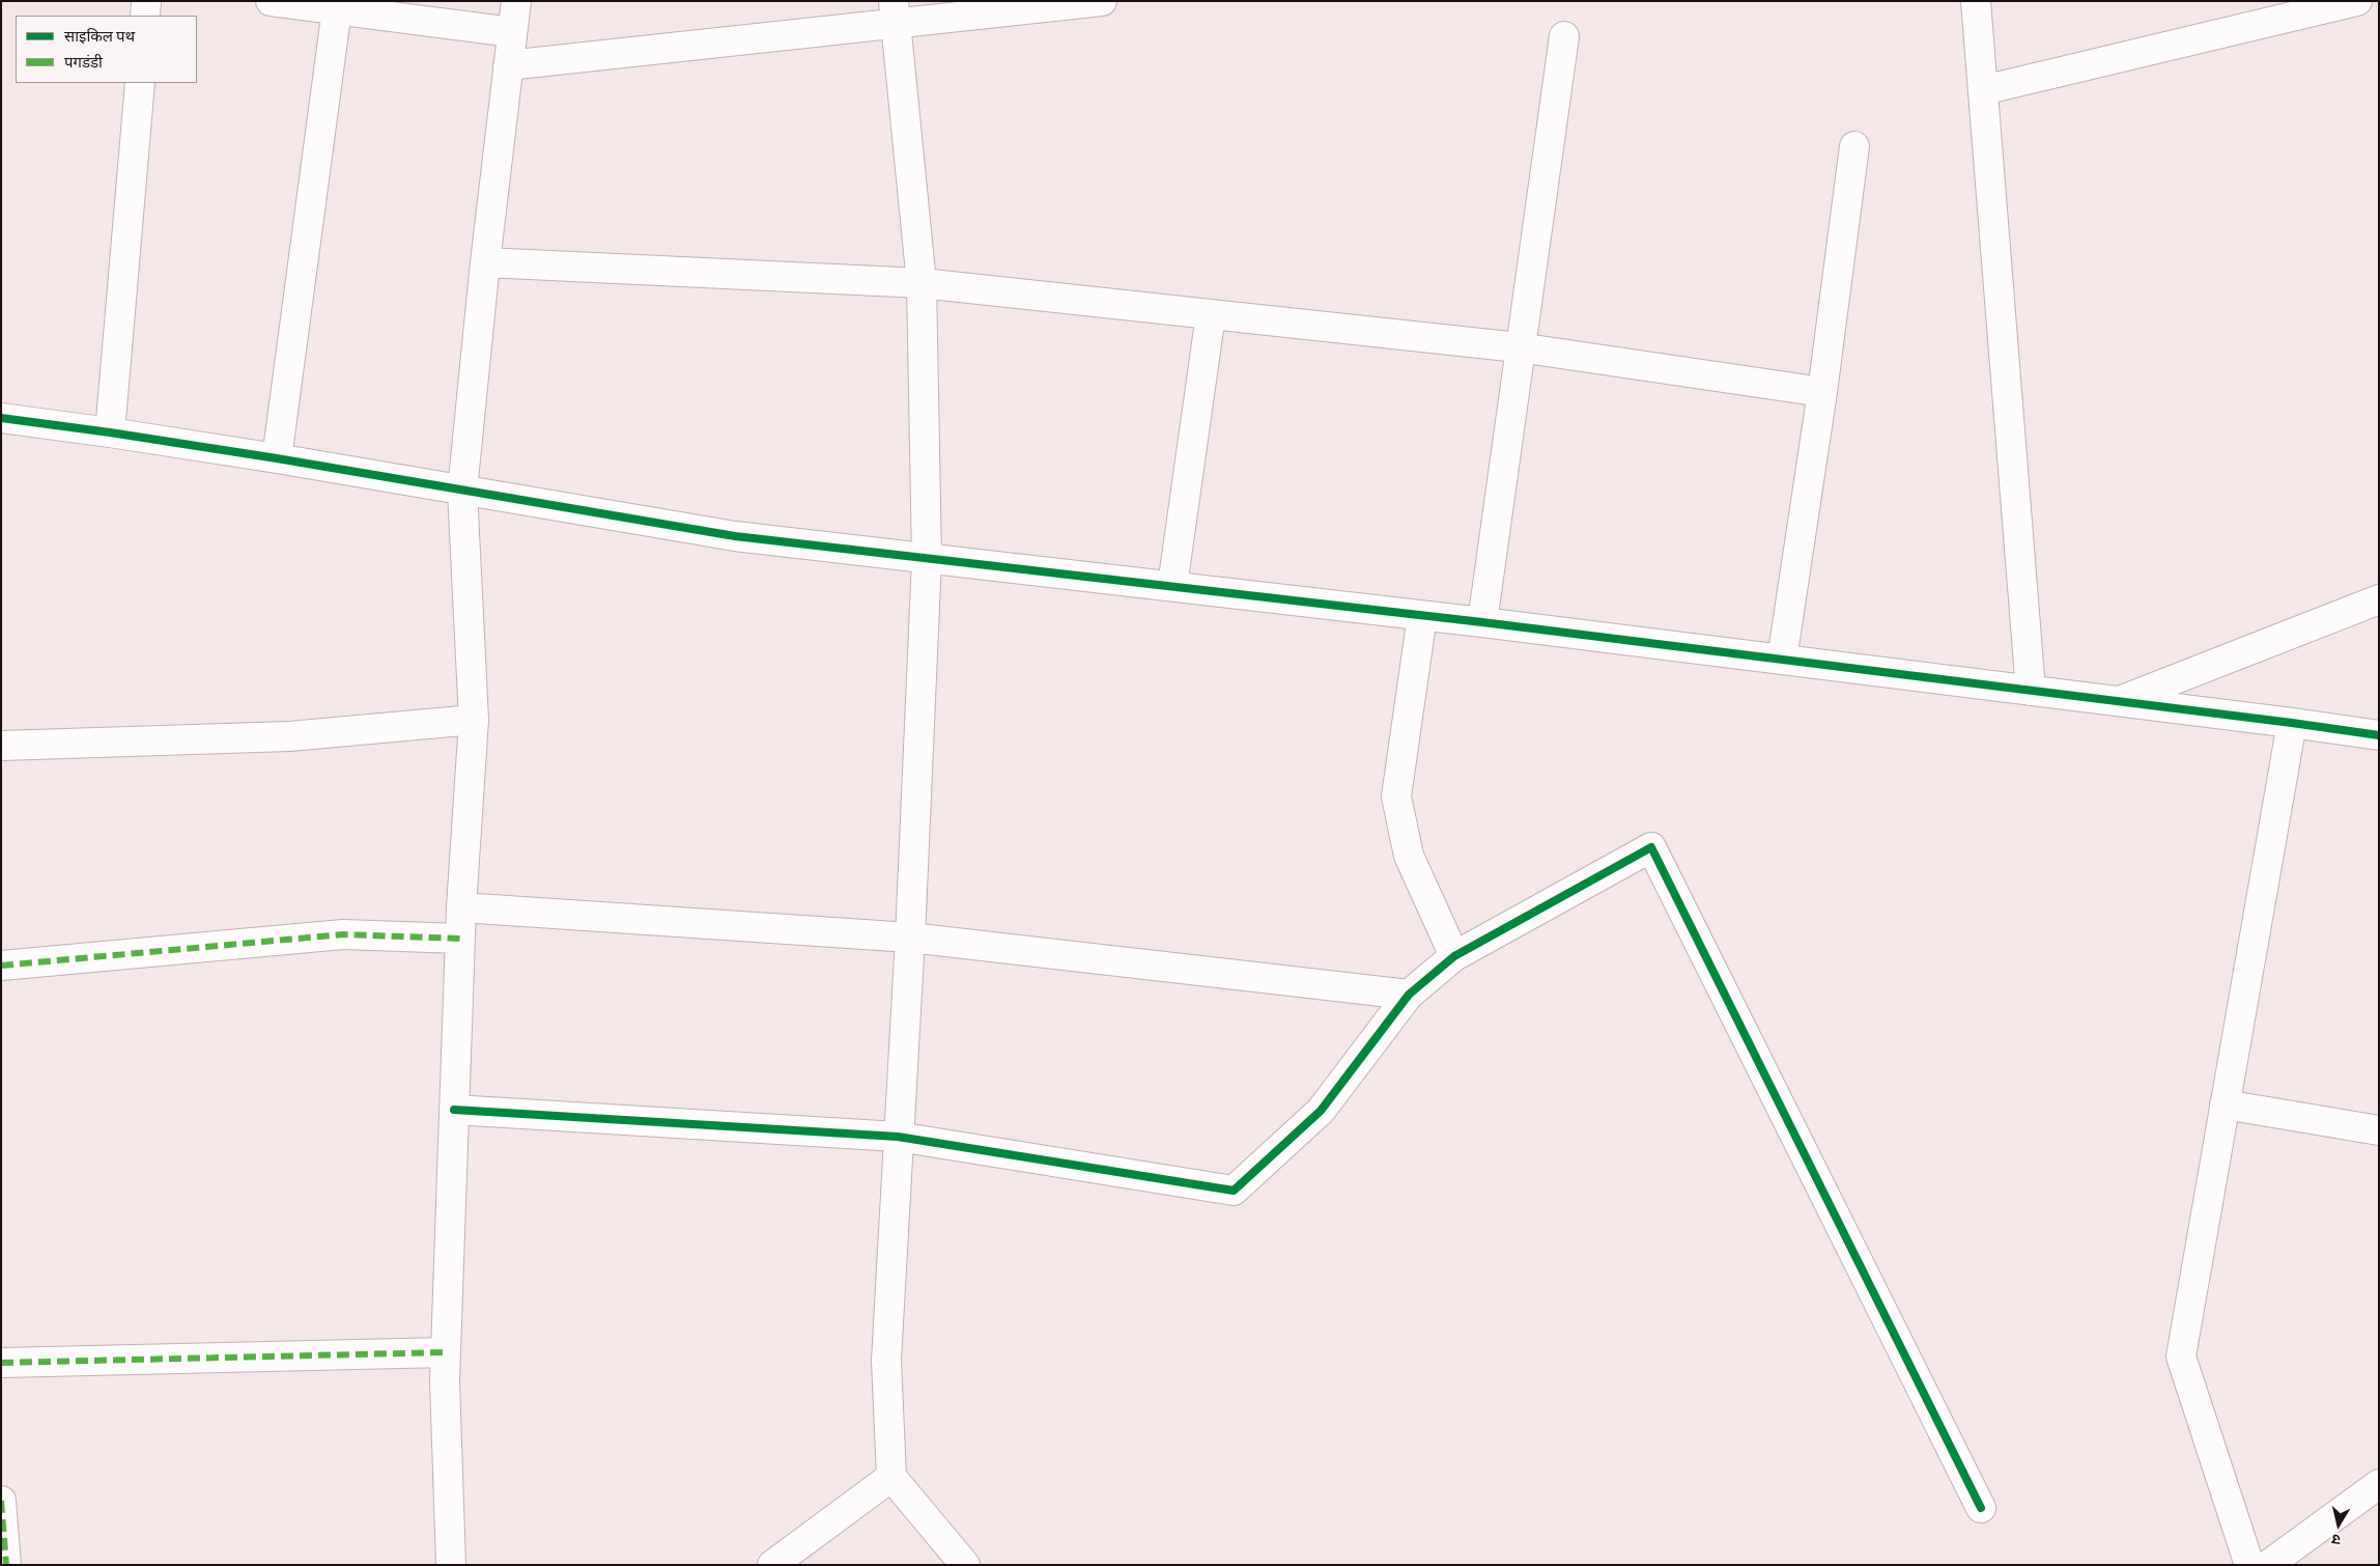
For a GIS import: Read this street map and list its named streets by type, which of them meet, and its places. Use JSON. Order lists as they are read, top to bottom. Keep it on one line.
{"legend":["साइकिल पथ","पगडंडी"],"north":"bottom"}
